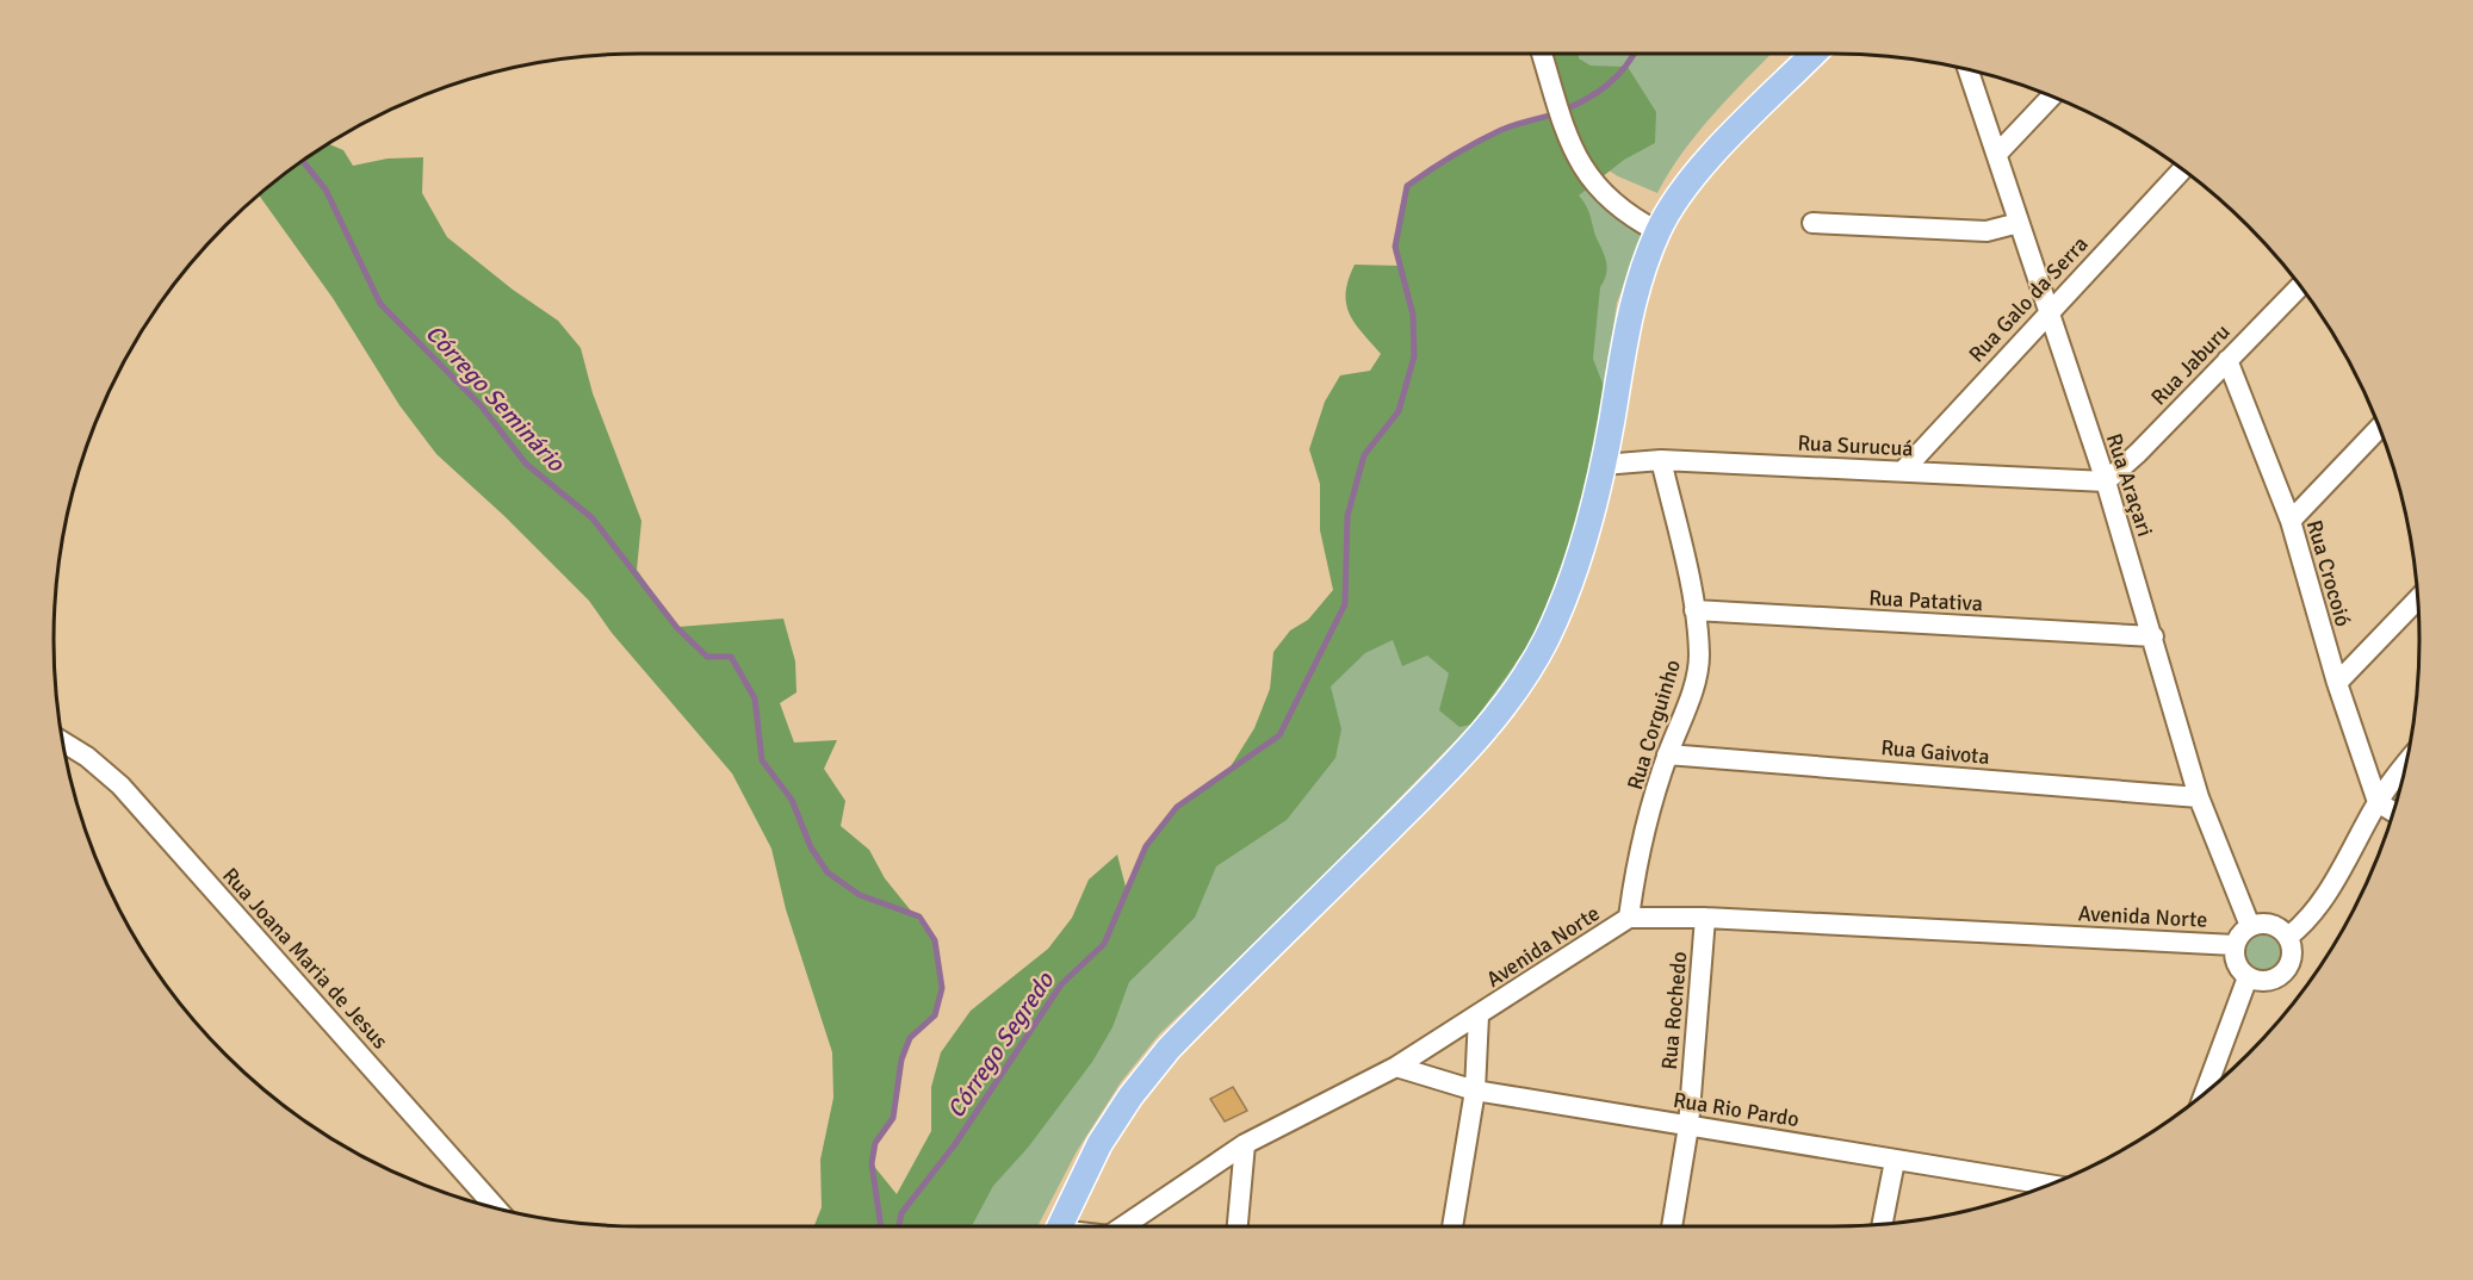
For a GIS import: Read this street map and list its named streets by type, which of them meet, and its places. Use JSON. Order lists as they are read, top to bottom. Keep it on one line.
{"streets":{"street":["Rua Galo da Serra","Rua Jaburu","Rua Surucuá","Rua Araçari","Rua Crocoió","Rua Patativa","Rua Corguinho","Rua Gaivota","Avenida Norte","Rua Joana Maria de Jesus","Rua Rochedo","Rua Rio Pardo"]},"crossings":[["Rua Galo da Serra","Rua Surucuá"],["Rua Galo da Serra","Rua Araçari"],["Rua Jaburu","Rua Surucuá"],["Rua Jaburu","Rua Araçari"],["Rua Jaburu","Rua Crocoió"],["Rua Surucuá","Rua Araçari"],["Rua Surucuá","Rua Corguinho"],["Rua Araçari","Rua Patativa"],["Rua Araçari","Rua Gaivota"],["Rua Araçari","Avenida Norte"],["Rua Patativa","Rua Corguinho"],["Rua Corguinho","Rua Gaivota"],["Rua Corguinho","Avenida Norte"],["Avenida Norte","Rua Rochedo"],["Avenida Norte","Rua Rio Pardo"],["Rua Rochedo","Rua Rio Pardo"]],"water":["Córrego Seminário","Córrego Segredo"]}
